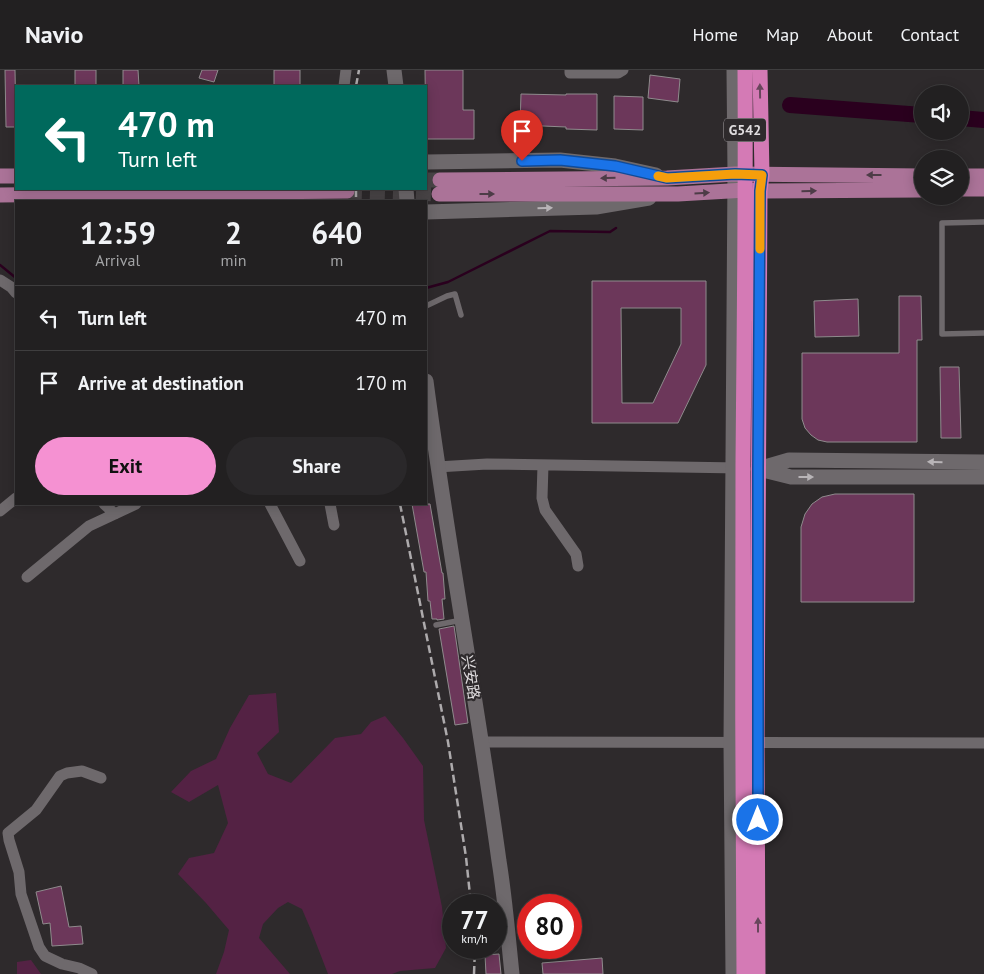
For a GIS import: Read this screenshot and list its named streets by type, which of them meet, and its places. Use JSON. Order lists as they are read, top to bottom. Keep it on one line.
{"streets":{"highway":["G542"],"street":["兴安路"]},"page":{"header":"Navio","nav":["Home","Map","About","Contact"],"turn":["470 m","Turn left"],"eta":["12:59","Arrival","2","min","640","m"],"list":[{"name":"Turn left","value":"470 m"},{"name":"Arrive at destination","value":"170 m"}],"buttons":["Exit","Share"],"speed":"77 km/h","limit":"80"}}
